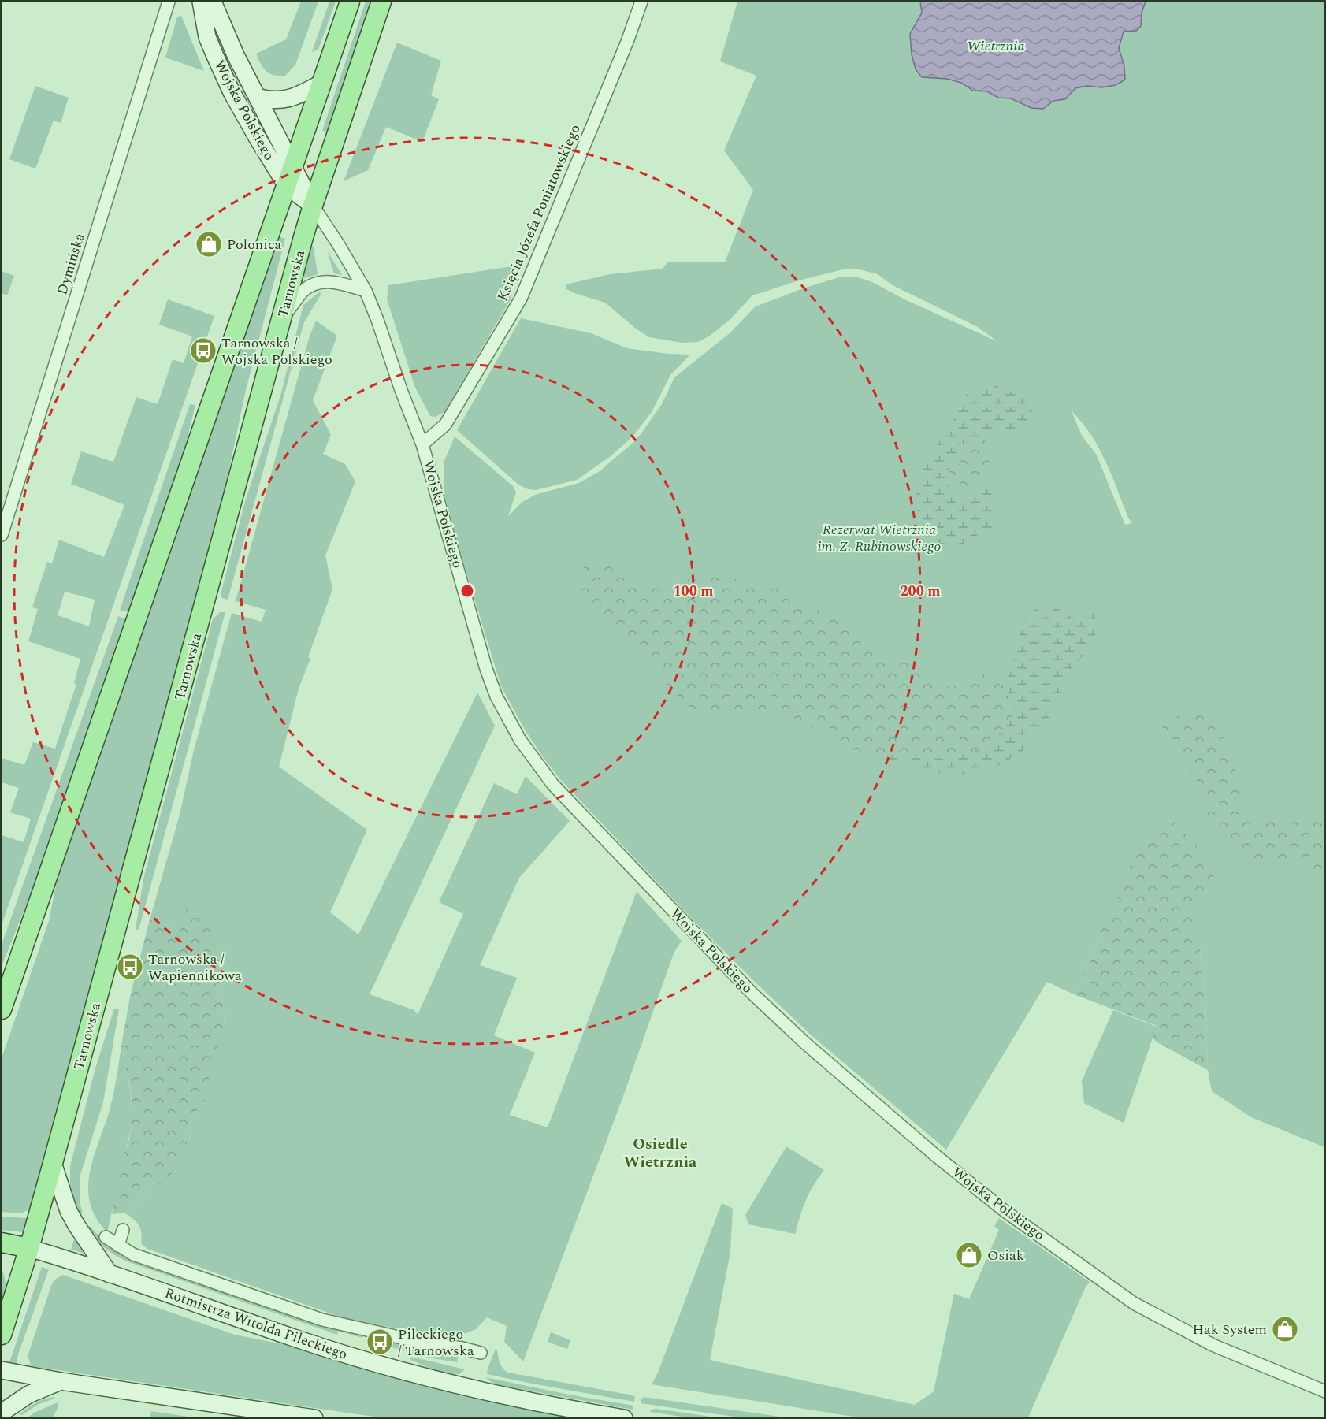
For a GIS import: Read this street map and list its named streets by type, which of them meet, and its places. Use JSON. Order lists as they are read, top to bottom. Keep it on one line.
{"streets":{"main road":["Wojska Polskiego","Tarnowska","Rotmistrza Witolda Pileckiego"],"street":["Księcia Józefa Poniatowskiego","Dymińska"]},"crossings":[["Wojska Polskiego","Księcia Józefa Poniatowskiego"],["Wojska Polskiego","Tarnowska"],["Tarnowska","Rotmistrza Witolda Pileckiego"]],"districts":["Osiedle Wietrznia"],"parks":["Wietrznia","Rezerwat Wietrznia im. Z. Rubinowskiego"],"places":{"shop":["Polonica","Osiak","Hak System"],"bus stop":["Tarnowska / Wojska Polskiego","Tarnowska / Wapiennikowa","Pileckiego / Tarnowska"]},"rings":["100 m","200 m"]}
